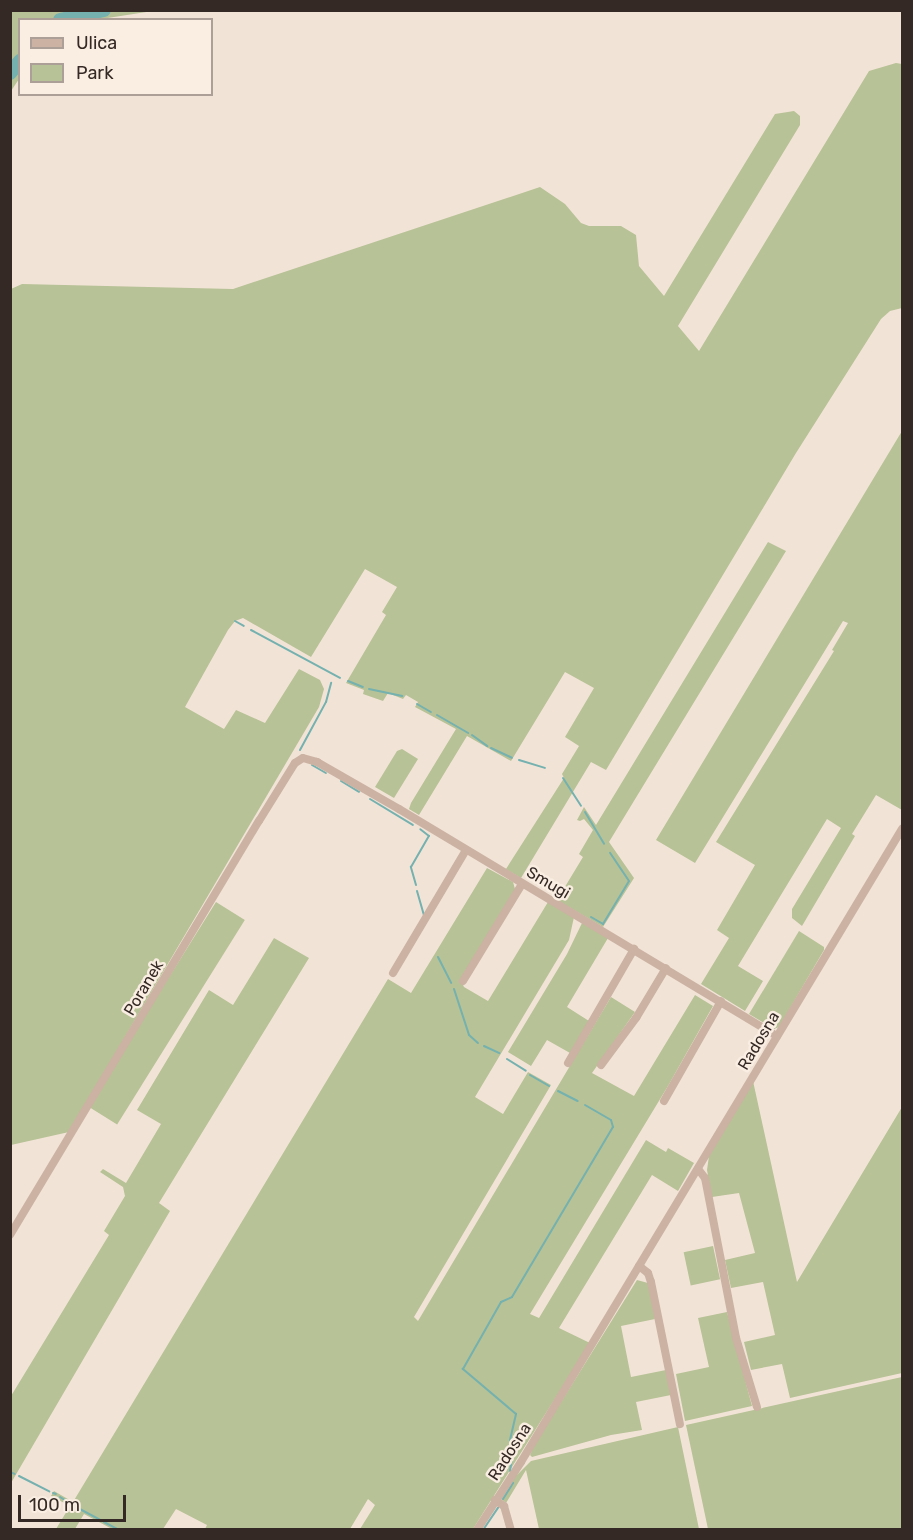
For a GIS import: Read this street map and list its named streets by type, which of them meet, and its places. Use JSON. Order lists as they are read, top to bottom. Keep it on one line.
{"streets":{"street":["Smugi","Poranek","Radosna"]},"crossings":[["Smugi","Poranek"],["Smugi","Radosna"]],"legend":["Ulica","Park"],"scale_bar":"100 m"}
